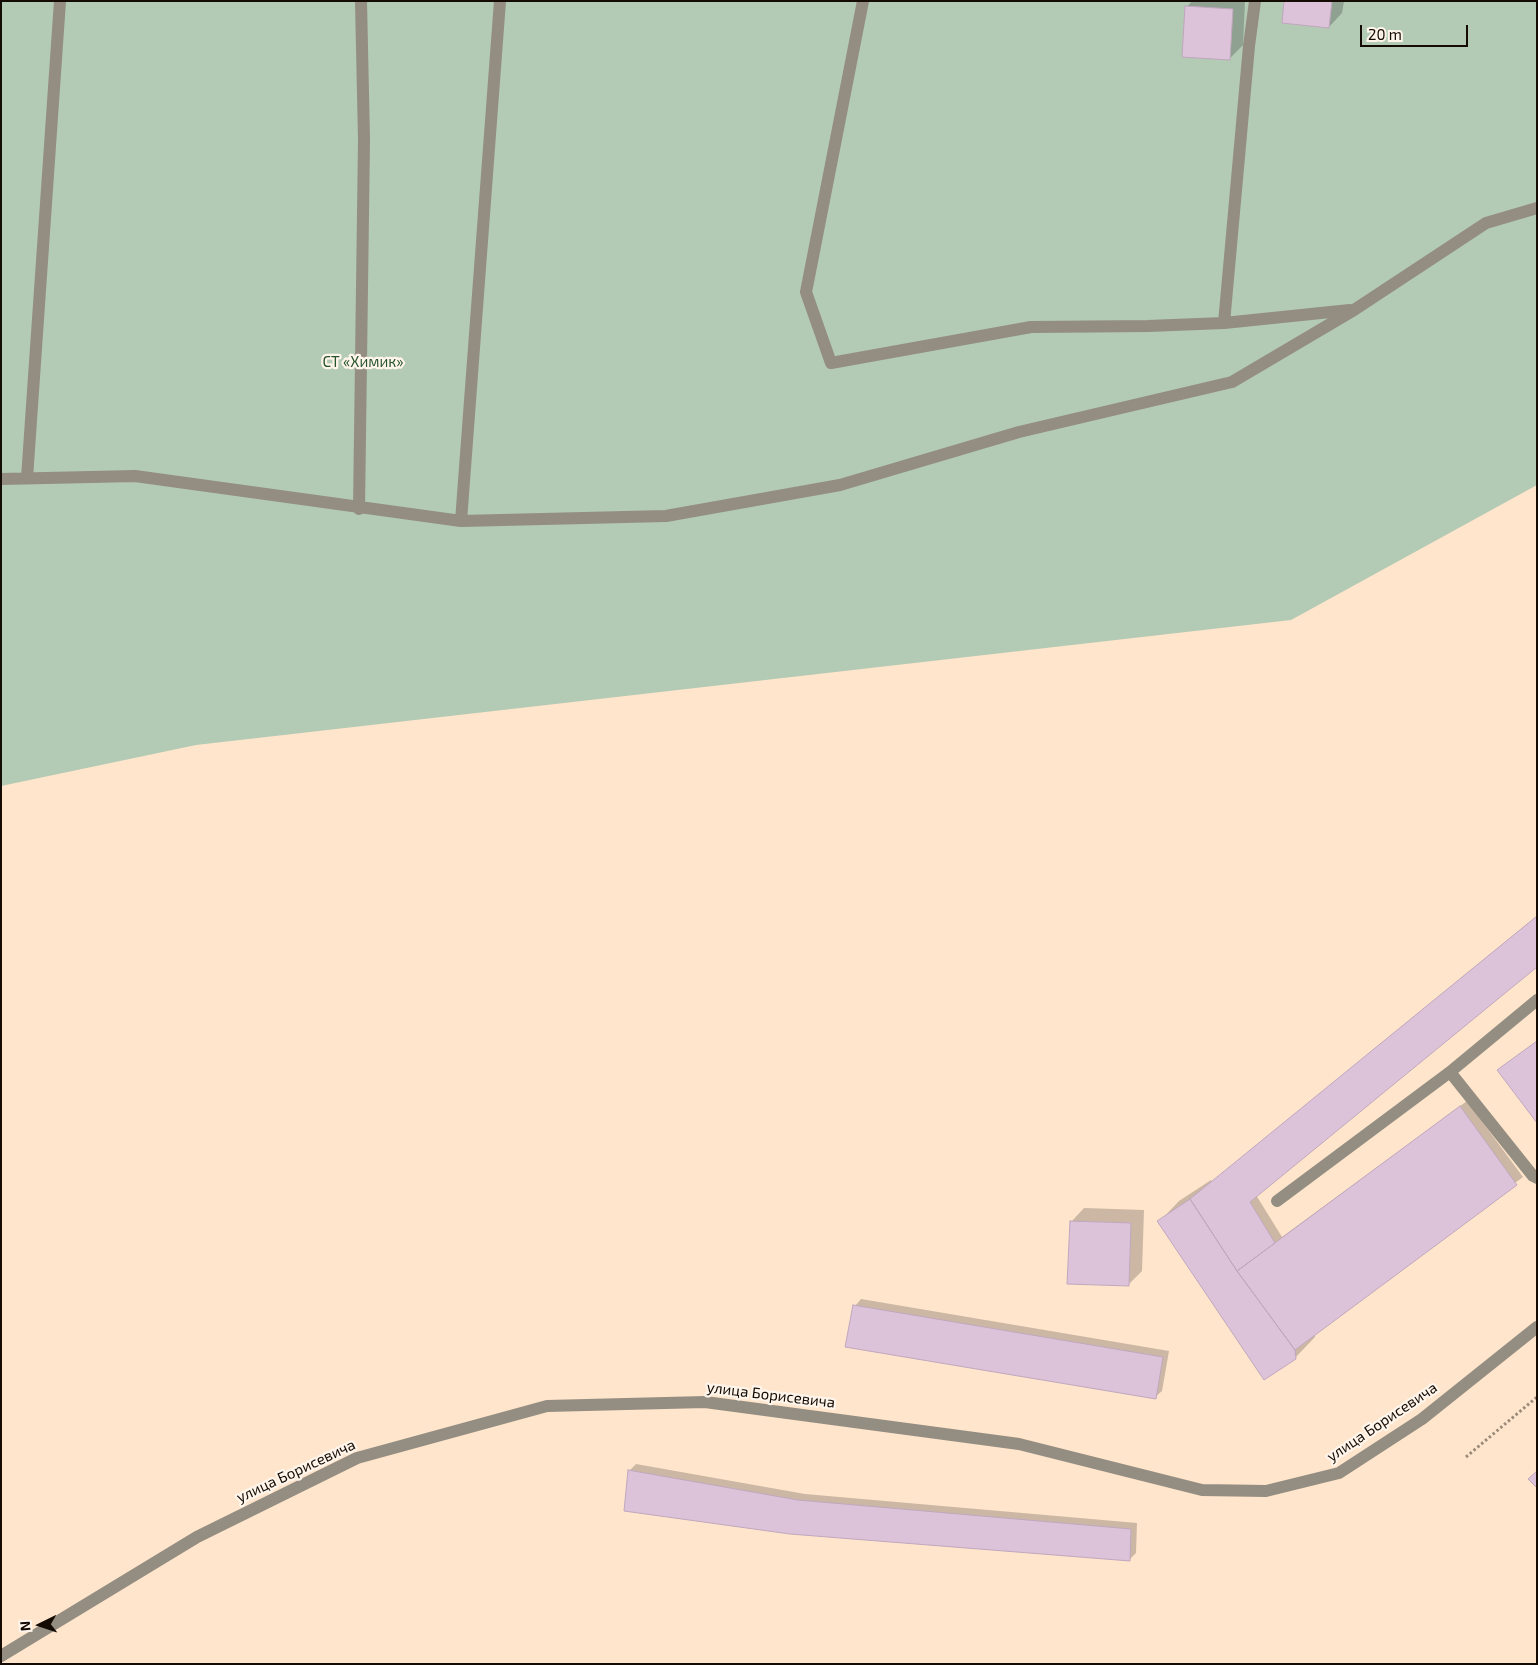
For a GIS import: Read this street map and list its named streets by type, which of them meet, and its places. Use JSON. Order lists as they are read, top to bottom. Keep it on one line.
{"streets":{"street":["улица Борисевича"]},"parks":["СТ «Химик»"],"scale_bar":"20 m","north":"left"}
